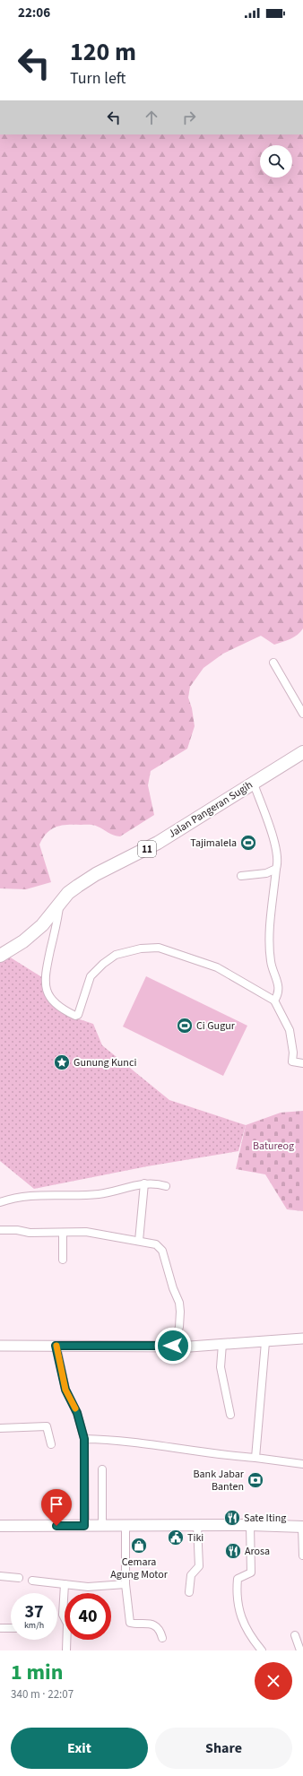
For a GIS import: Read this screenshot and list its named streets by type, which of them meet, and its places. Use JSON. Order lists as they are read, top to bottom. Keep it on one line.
{"streets":{"highway":["Jalan Pangeran Sugih","11"]},"parks":["Batureog"],"places":{"sports":["Tajimalela","Ci Gugur"],"place":["Gunung Kunci"],"bank":["Bank Jabar Banten"],"restaurant":["Sate Iting","Arosa"],"public building":["Tiki"],"shop":["Cemara Agung Motor"]},"page":{"status":"22:06","turn":["120 m","Turn left"],"speed":"37 km/h","limit":"40","heading":["1 min","340 m · 22:07"],"buttons":["Exit","Share"]}}
